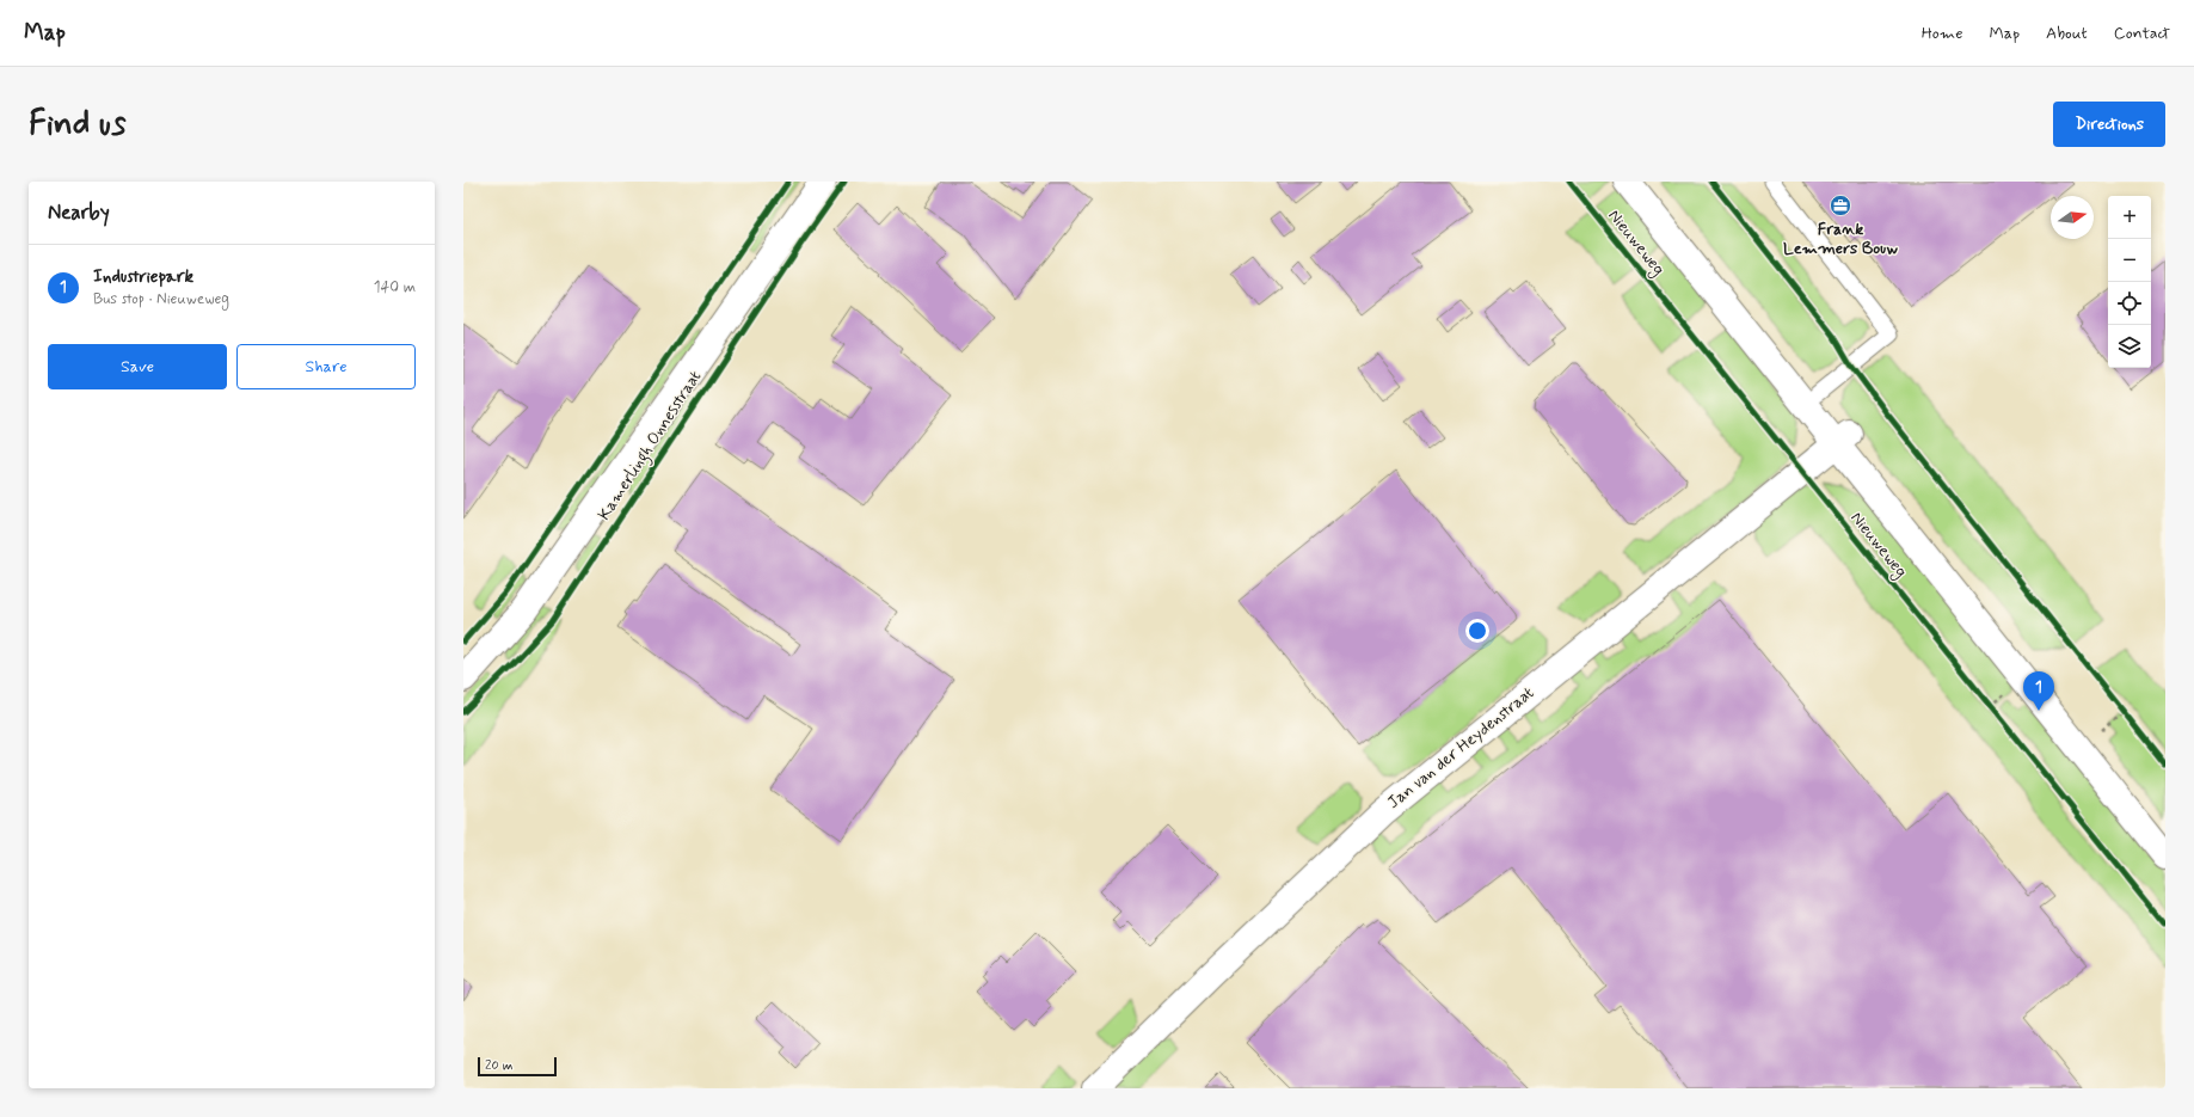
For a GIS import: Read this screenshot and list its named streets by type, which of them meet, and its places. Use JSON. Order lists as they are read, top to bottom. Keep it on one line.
{"streets":{"main road":["Nieuweweg","Kamerlingh Onnesstraat","Jan van der Heydenstraat"]},"crossings":[["Nieuweweg","Jan van der Heydenstraat"]],"places":{"office":["Frank Lemmers Bouw"]},"scale_bar":"20 m","north":"right","page":{"header":"Map","nav":["Home","Map","About","Contact"],"buttons":["Directions",["Save","Share"]],"title":"Find us","heading":"Nearby","map_buttons":["+","−"],"list":[{"mark":"1","name":"Industriepark","note":"Bus stop · Nieuweweg","value":"140 m"}],"pins":"1","scale":"20 m"}}
